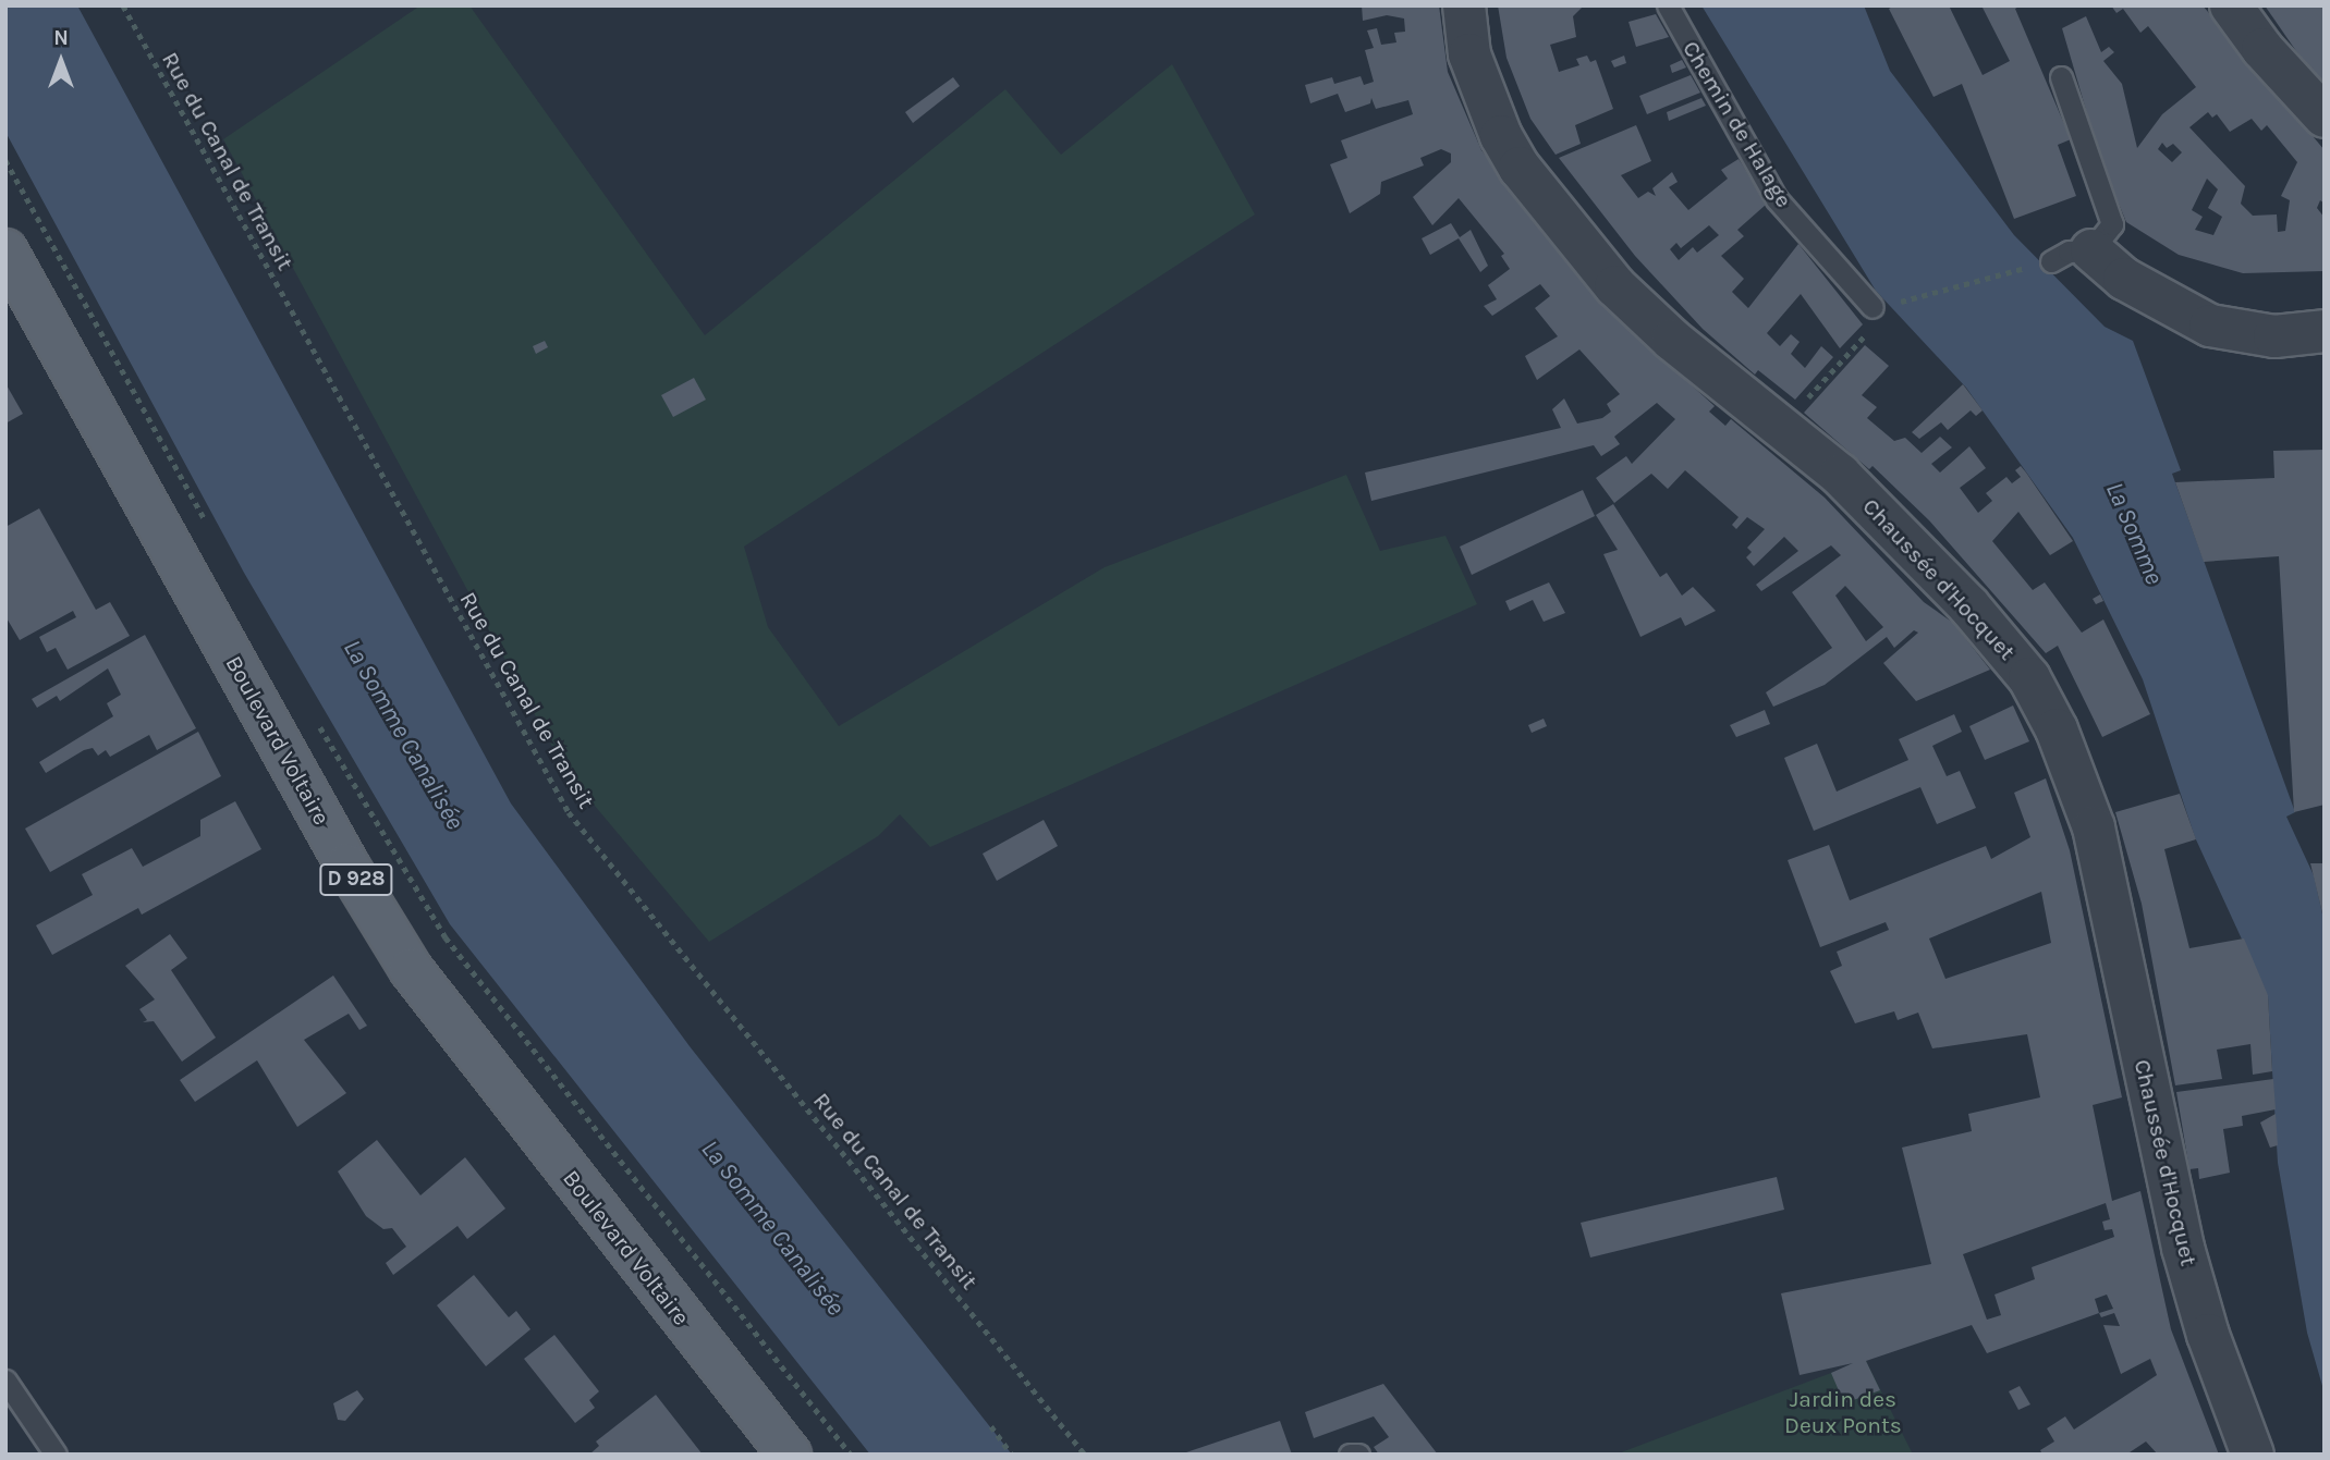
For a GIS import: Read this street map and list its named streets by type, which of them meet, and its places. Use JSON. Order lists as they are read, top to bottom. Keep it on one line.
{"streets":{"main road":["Boulevard Voltaire","D 928"],"street":["Chaussée d'Hocquet"],"lane":["Chemin de Halage"],"path":["Rue du Canal de Transit"]},"water":["La Somme","La Somme Canalisée"],"parks":["Jardin des Deux Ponts"],"north":"top"}
